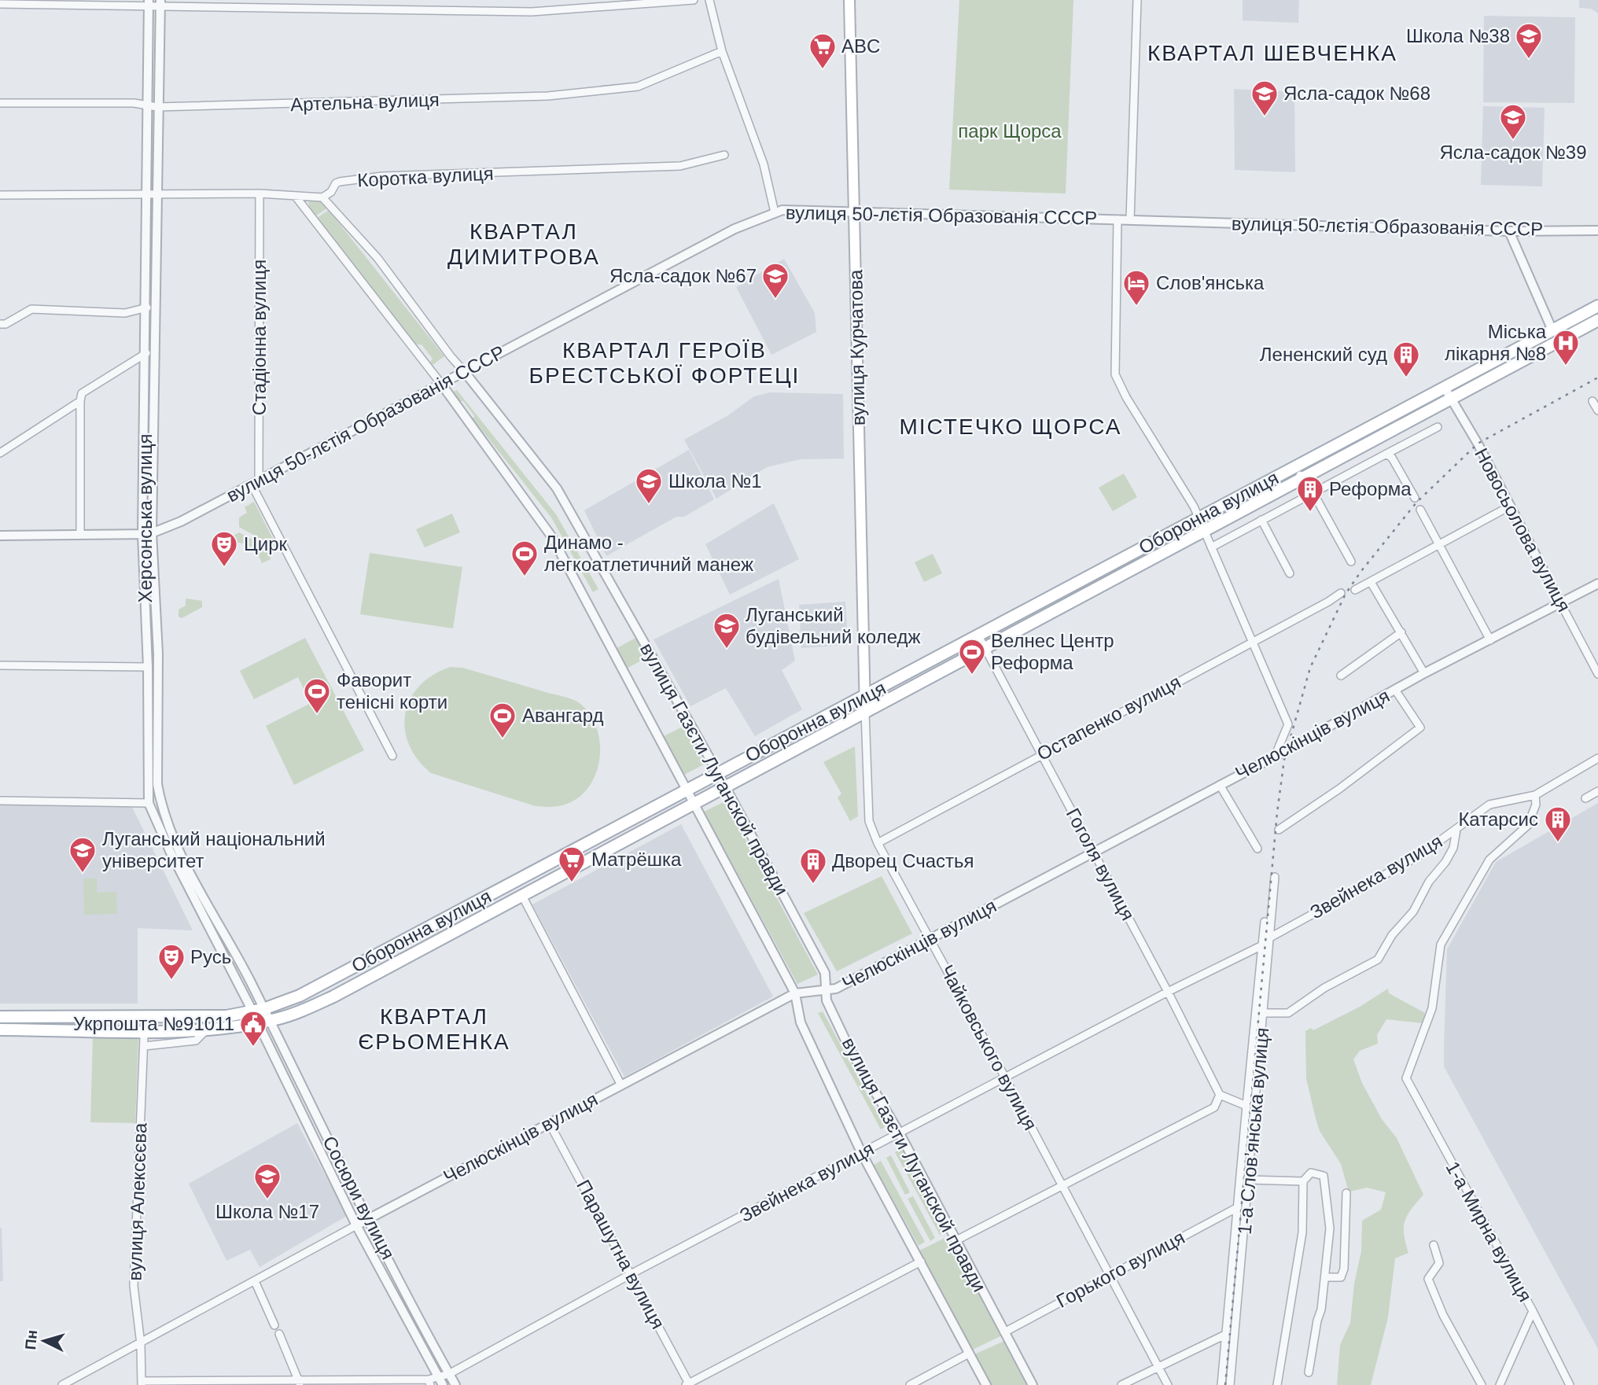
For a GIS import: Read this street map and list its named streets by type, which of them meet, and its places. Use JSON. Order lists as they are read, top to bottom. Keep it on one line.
{"streets":{"main road":["вулиця Курчатова","Оборонна вулиця","Чайковського вулиця"],"street":["Артельна вулиця","Коротка вулиця","вулиця 50-лєтія Образованія СССР","Стадіонна вулиця","Херсонська вулиця","Новосьолова вулиця","Остапенко вулиця","Челюскінців вулиця","вулиця Газєти Луганской правди","Гоголя вулиця","Звейнека вулиця","1-а Слов’янська вулиця","Сосюри вулиця","вулиця Алексєєва","1-а Мирна вулиця","Парашутна вулиця","Горького вулиця"]},"crossings":[["Артельна вулиця","Херсонська вулиця"],["Коротка вулиця","вулиця Газєти Луганской правди"],["вулиця 50-лєтія Образованія СССР","Стадіонна вулиця"],["вулиця 50-лєтія Образованія СССР","вулиця Курчатова"],["вулиця 50-лєтія Образованія СССР","Херсонська вулиця"],["вулиця 50-лєтія Образованія СССР","вулиця Газєти Луганской правди"],["вулиця Курчатова","Оборонна вулиця"],["вулиця Курчатова","Чайковського вулиця"],["Оборонна вулиця","Херсонська вулиця"],["Оборонна вулиця","Новосьолова вулиця"],["Оборонна вулиця","вулиця Газєти Луганской правди"],["Оборонна вулиця","Гоголя вулиця"],["Оборонна вулиця","Чайковського вулиця"],["Оборонна вулиця","Сосюри вулиця"],["Оборонна вулиця","вулиця Алексєєва"],["Херсонська вулиця","Сосюри вулиця"],["Новосьолова вулиця","Челюскінців вулиця"],["Остапенко вулиця","Гоголя вулиця"],["Остапенко вулиця","Чайковського вулиця"],["Челюскінців вулиця","вулиця Газєти Луганской правди"],["Челюскінців вулиця","Гоголя вулиця"],["Челюскінців вулиця","Чайковського вулиця"],["Челюскінців вулиця","Сосюри вулиця"],["Челюскінців вулиця","вулиця Алексєєва"],["Челюскінців вулиця","Парашутна вулиця"],["вулиця Газєти Луганской правди","Звейнека вулиця"],["вулиця Газєти Луганской правди","Горького вулиця"],["Гоголя вулиця","Звейнека вулиця"],["Звейнека вулиця","Чайковського вулиця"],["Звейнека вулиця","1-а Слов’янська вулиця"],["Звейнека вулиця","Сосюри вулиця"],["Звейнека вулиця","1-а Мирна вулиця"],["Звейнека вулиця","Парашутна вулиця"],["Чайковського вулиця","Горького вулиця"]],"districts":["КВАРТАЛ ШЕВЧЕНКА","КВАРТАЛ ДИМИТРОВА","КВАРТАЛ ГЕРОЇВ БРЕСТСЬКОЇ ФОРТЕЦІ","МІСТЕЧКО ЩОРСА","КВАРТАЛ ЄРЬОМЕНКА"],"parks":["парк Щорса"],"places":{"school or university":["Школа №38","Ясла-садок №68","Ясла-садок №39","Ясла-садок №67","Школа №1","Луганський будівельний коледж","Луганський національний університет","Школа №17"],"supermarket":["ABC","Матрёшка"],"hotel":["Слов'янська"],"hospital":["Міська лікарня №8"],"building":["Лененский суд","Реформа","Катарсис","Дворец Счастья"],"theatre":["Цирк","Русь"],"sports":["Динамо - легкоатлетичний манеж","Велнес Центр Реформа","Фаворит тенісні корти","Авангард"],"public building":["Укрпошта №91011"]},"north":"left"}
